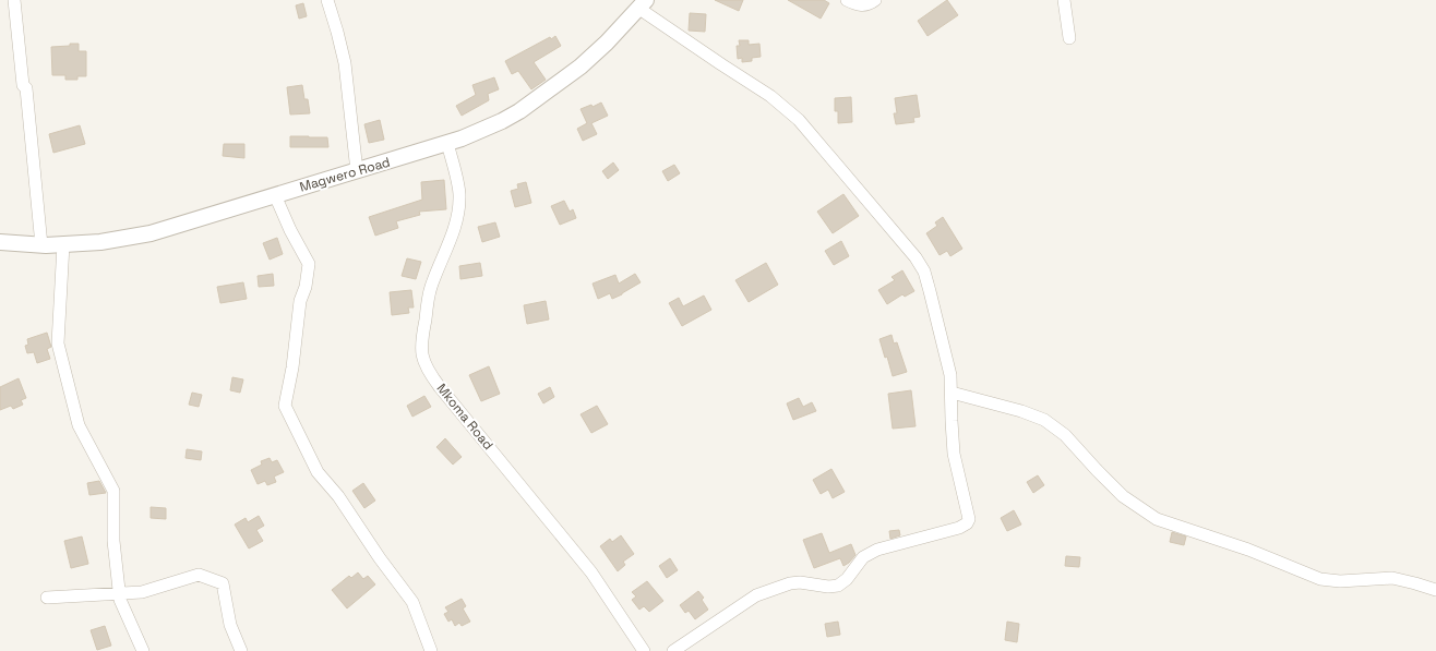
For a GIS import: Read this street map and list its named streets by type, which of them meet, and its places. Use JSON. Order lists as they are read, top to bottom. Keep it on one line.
{"streets":{"street":["Magwero Road","Mkoma Road"]},"crossings":[["Magwero Road","Mkoma Road"]]}
